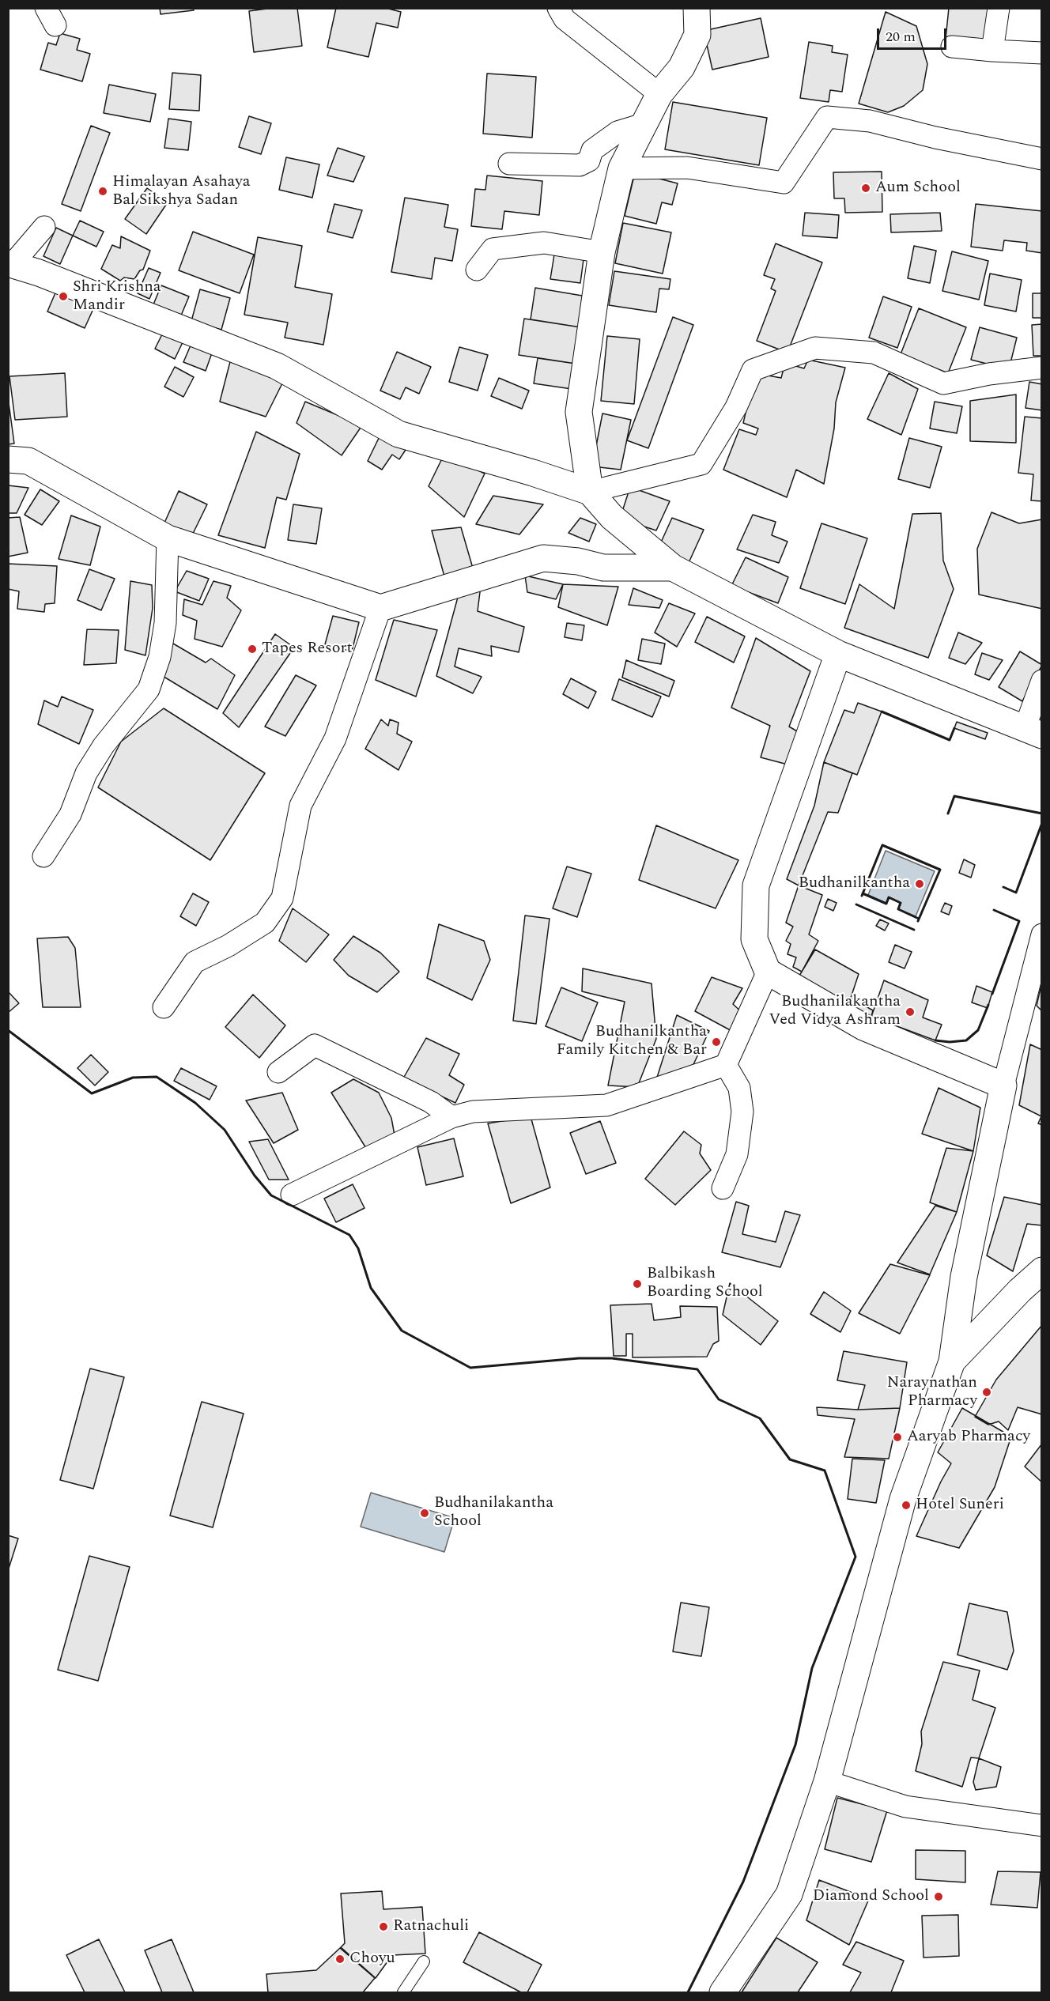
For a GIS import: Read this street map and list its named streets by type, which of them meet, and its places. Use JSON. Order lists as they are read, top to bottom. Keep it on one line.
{"places":["Aum School","Himalayan Asahaya Bal Sikshya Sadan","Shri Krishna Mandir","Tapes Resort","Budhanilkantha","Budhanilakantha Ved Vidya Ashram","Budhanilkantha Family Kitchen & Bar","Balbikash Boarding School","Naraynathan Pharmacy","Aaryab Pharmacy","Hotel Suneri","Budhanilakantha School","Diamond School","Ratnachuli","Choyu"],"scale_bar":"20 m"}
